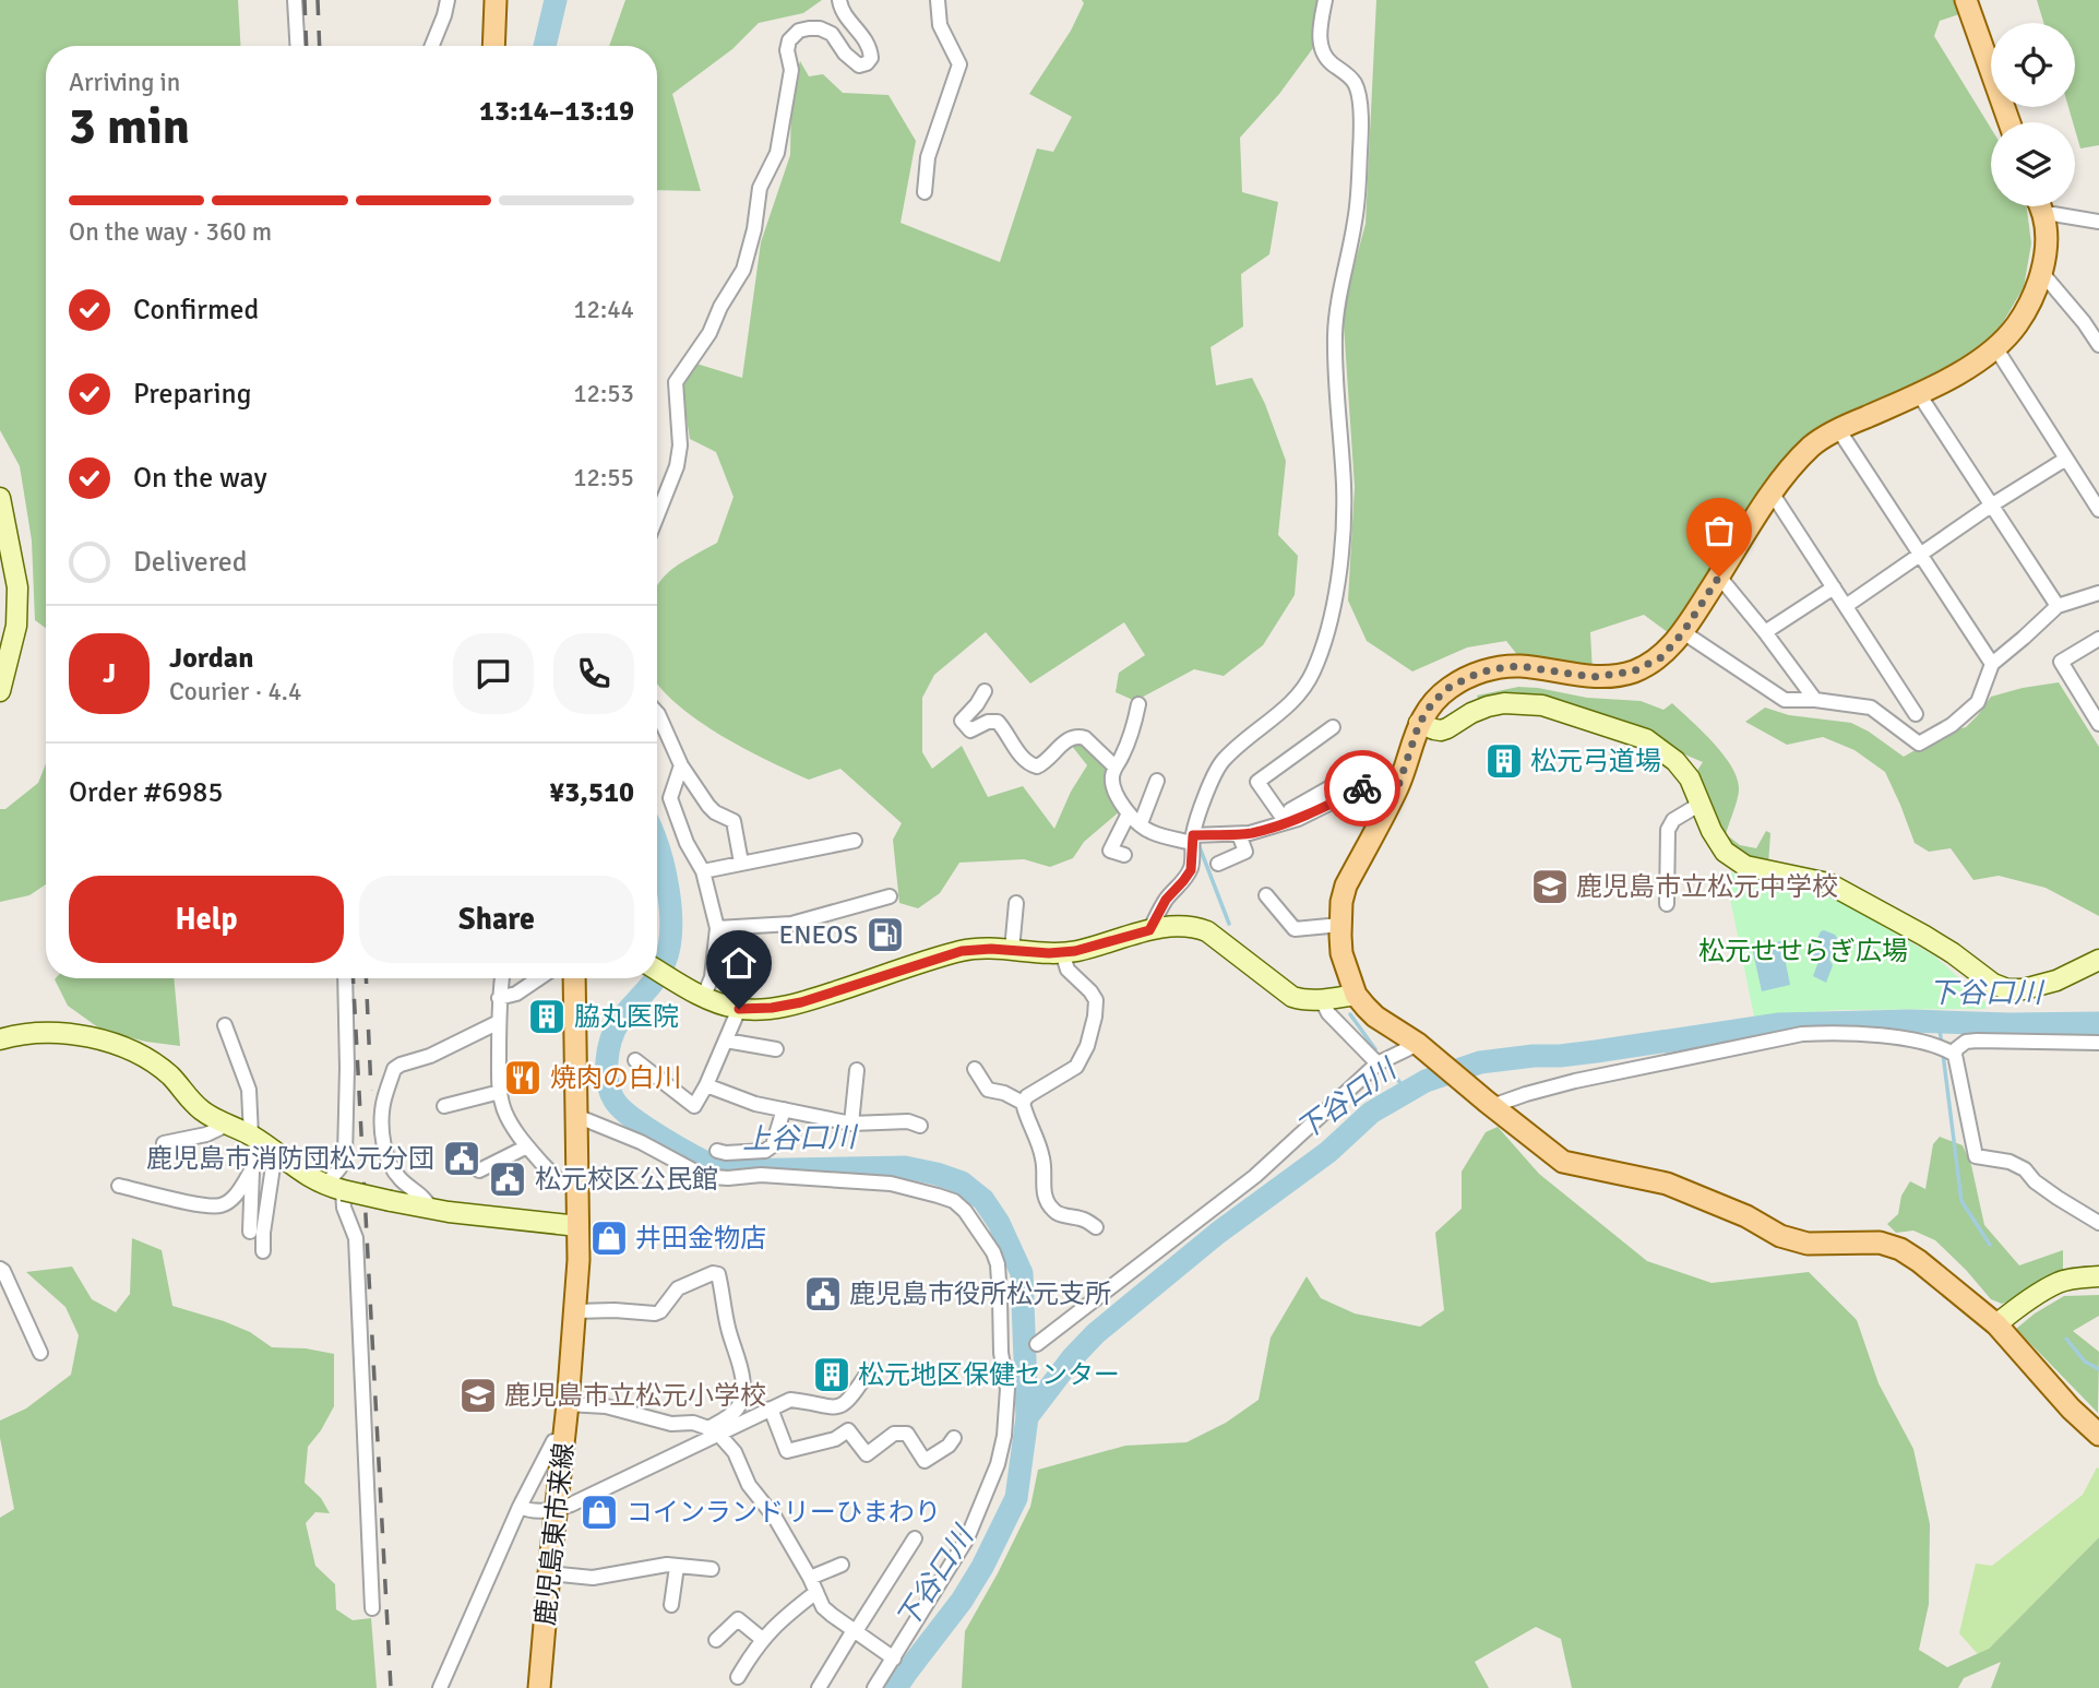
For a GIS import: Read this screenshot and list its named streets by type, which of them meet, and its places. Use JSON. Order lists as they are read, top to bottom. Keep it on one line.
{"streets":{"main road":["鹿児島東市来線"]},"water":["下谷口川","上谷口川"],"parks":["松元せせらぎ広場"],"places":{"building":["松元弓道場","脇丸医院","松元地区保健センター"],"school or university":["鹿児島市立松元中学校","鹿児島市立松元小学校"],"fuel station":["ENEOS"],"restaurant":["焼肉の白川"],"public building":["鹿児島市消防団松元分団","松元校区公民館","鹿児島市役所松元支所"],"shop":["井田金物店","コインランドリーひまわり"]},"page":{"heading":["3 min","Arriving in","13:14–13:19"],"panel":["Jordan","Courier · 4.4","Order #6985","¥3,510"],"bar":"On the way · 360 m","list":[["Confirmed","12:44"],["Preparing","12:53"],["On the way","12:55"],"Delivered"],"round":"J","buttons":["Help","Share"]}}
